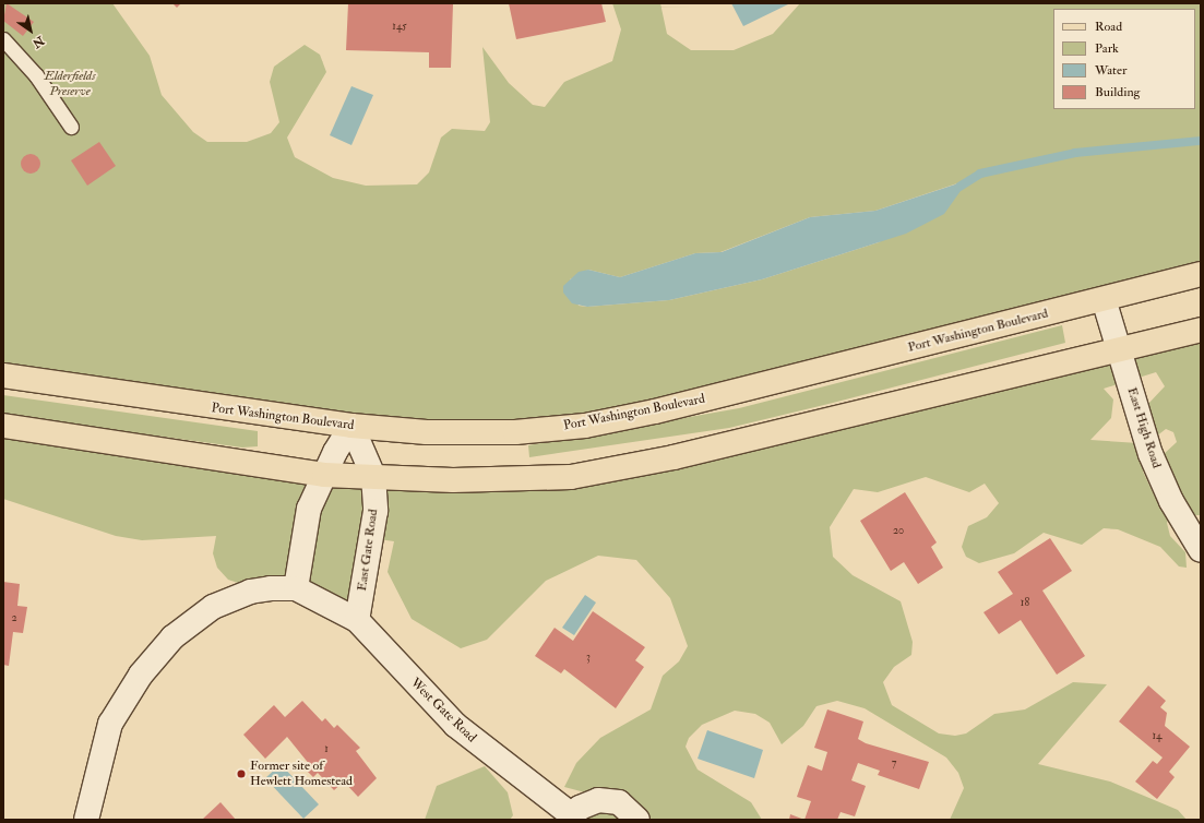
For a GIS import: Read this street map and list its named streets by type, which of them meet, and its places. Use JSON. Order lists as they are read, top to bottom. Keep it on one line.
{"streets":{"main road":["Port Washington Boulevard"],"street":["East High Road","East Gate Road","West Gate Road"]},"crossings":[["Port Washington Boulevard","East High Road"],["Port Washington Boulevard","East Gate Road"],["East Gate Road","West Gate Road"]],"parks":["Elderfields Preserve"],"places":["Former site of Hewlett Homestead"],"house_numbers":["145","20","18","2","3","14","1","7"],"legend":["Road","Park","Water","Building"],"north":"bottom right"}
